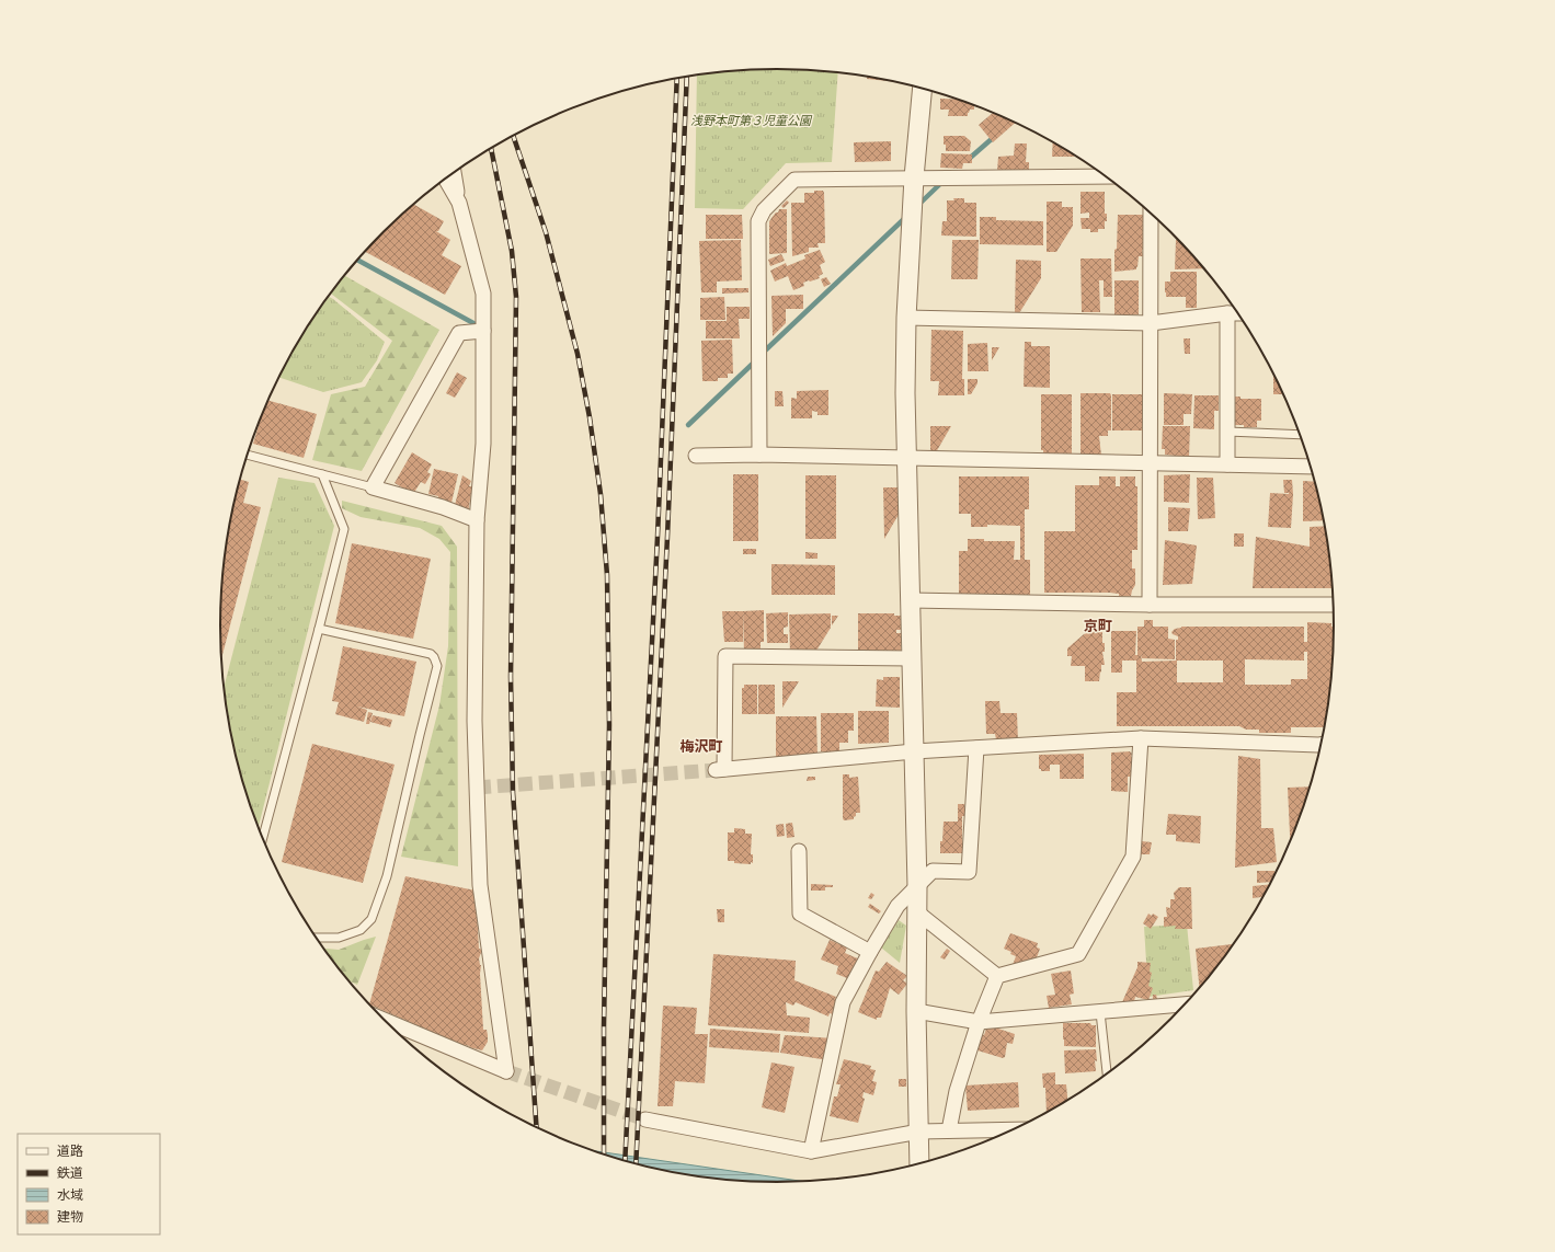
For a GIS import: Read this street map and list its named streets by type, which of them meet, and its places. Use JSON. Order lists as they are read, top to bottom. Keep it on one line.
{"districts":["京町","梅沢町"],"parks":["浅野本町第３児童公園"],"legend":["道路","鉄道","水域","建物"]}
